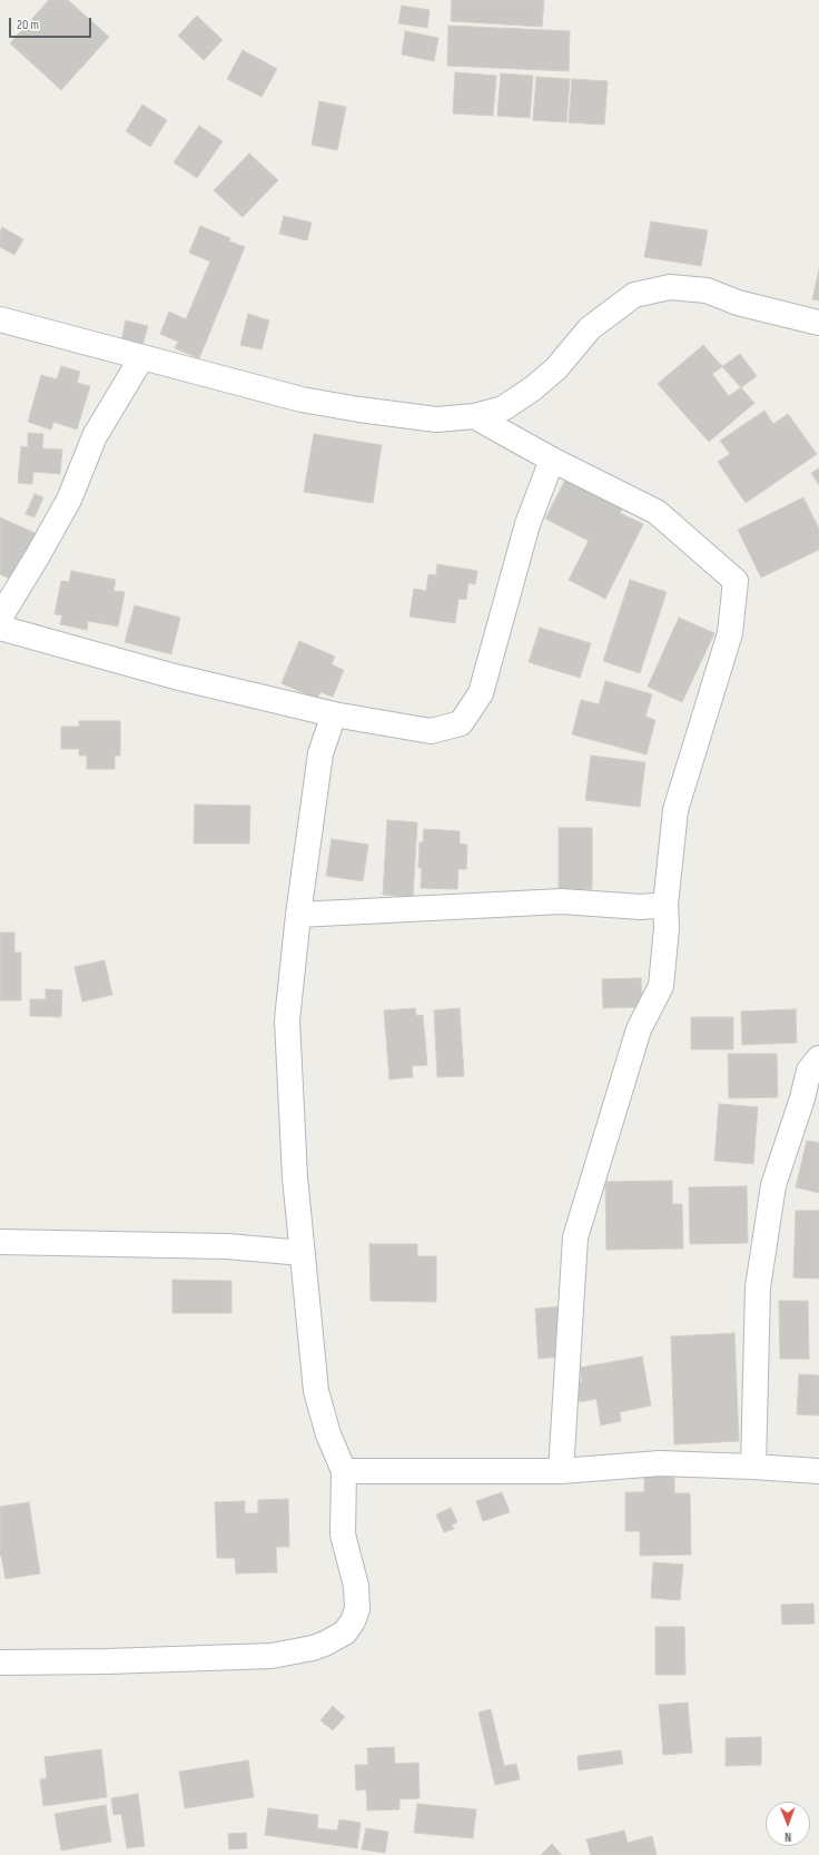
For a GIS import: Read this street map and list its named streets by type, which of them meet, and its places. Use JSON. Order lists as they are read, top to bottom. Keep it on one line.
{"scale_bar":"20 m","north":"bottom"}
